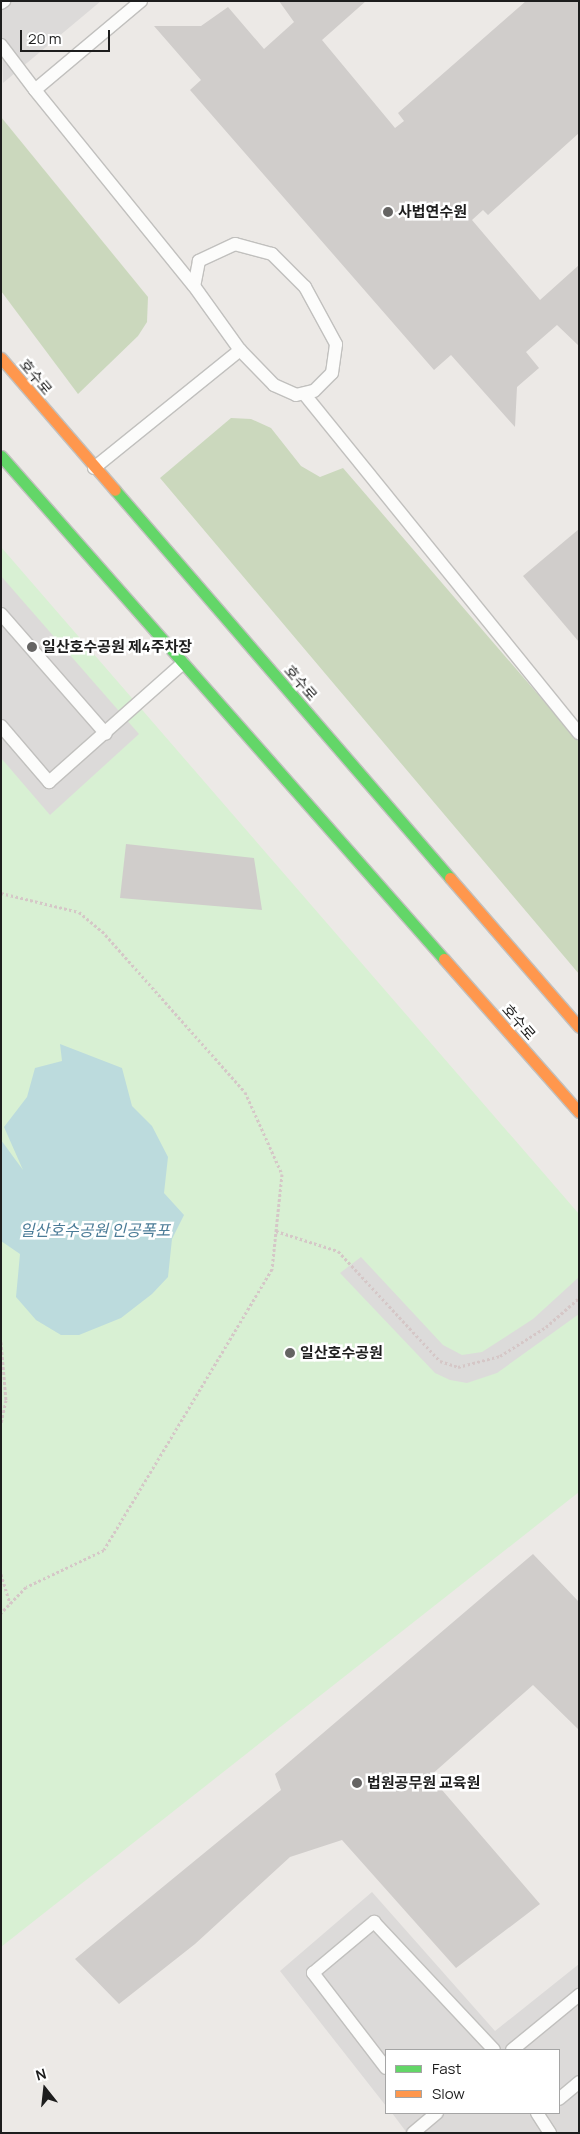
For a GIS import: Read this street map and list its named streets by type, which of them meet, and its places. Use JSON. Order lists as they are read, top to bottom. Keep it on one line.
{"streets":{"main road":["호수로"]},"water":["일산호수공원 인공폭포"],"places":["사법연수원","일산호수공원 제4주차장","일산호수공원","법원공무원 교육원"],"legend":["Fast","Slow"],"scale_bar":"20 m","north":"top"}
